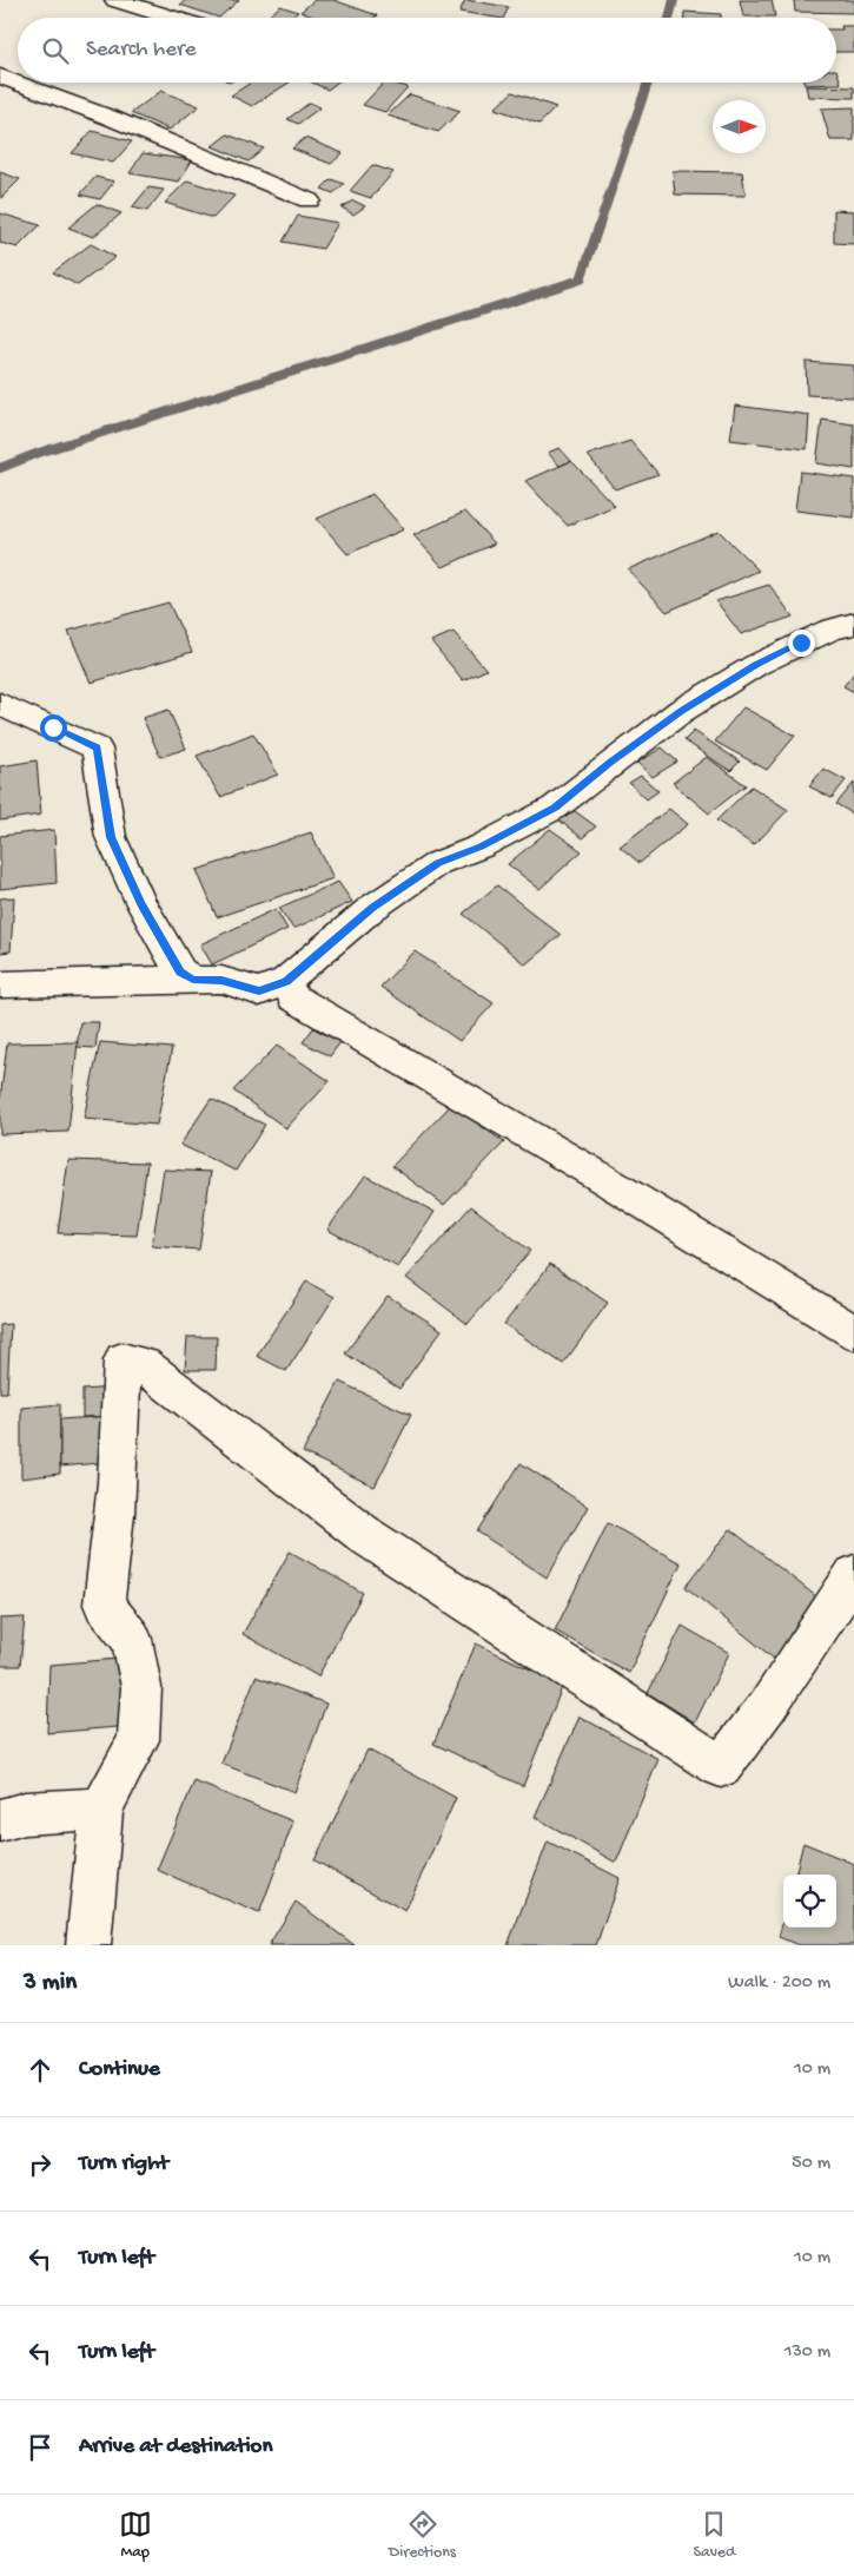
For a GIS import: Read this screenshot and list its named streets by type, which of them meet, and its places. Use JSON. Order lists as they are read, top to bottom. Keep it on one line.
{"north":"right","page":{"search":"Search here","heading":["3 min","Walk · 200 m"],"list":[["Continue","10 m"],["Turn right","50 m"],["Turn left","10 m"],["Turn left","130 m"],"Arrive at destination"],"nav":["Map","Directions","Saved"]}}
